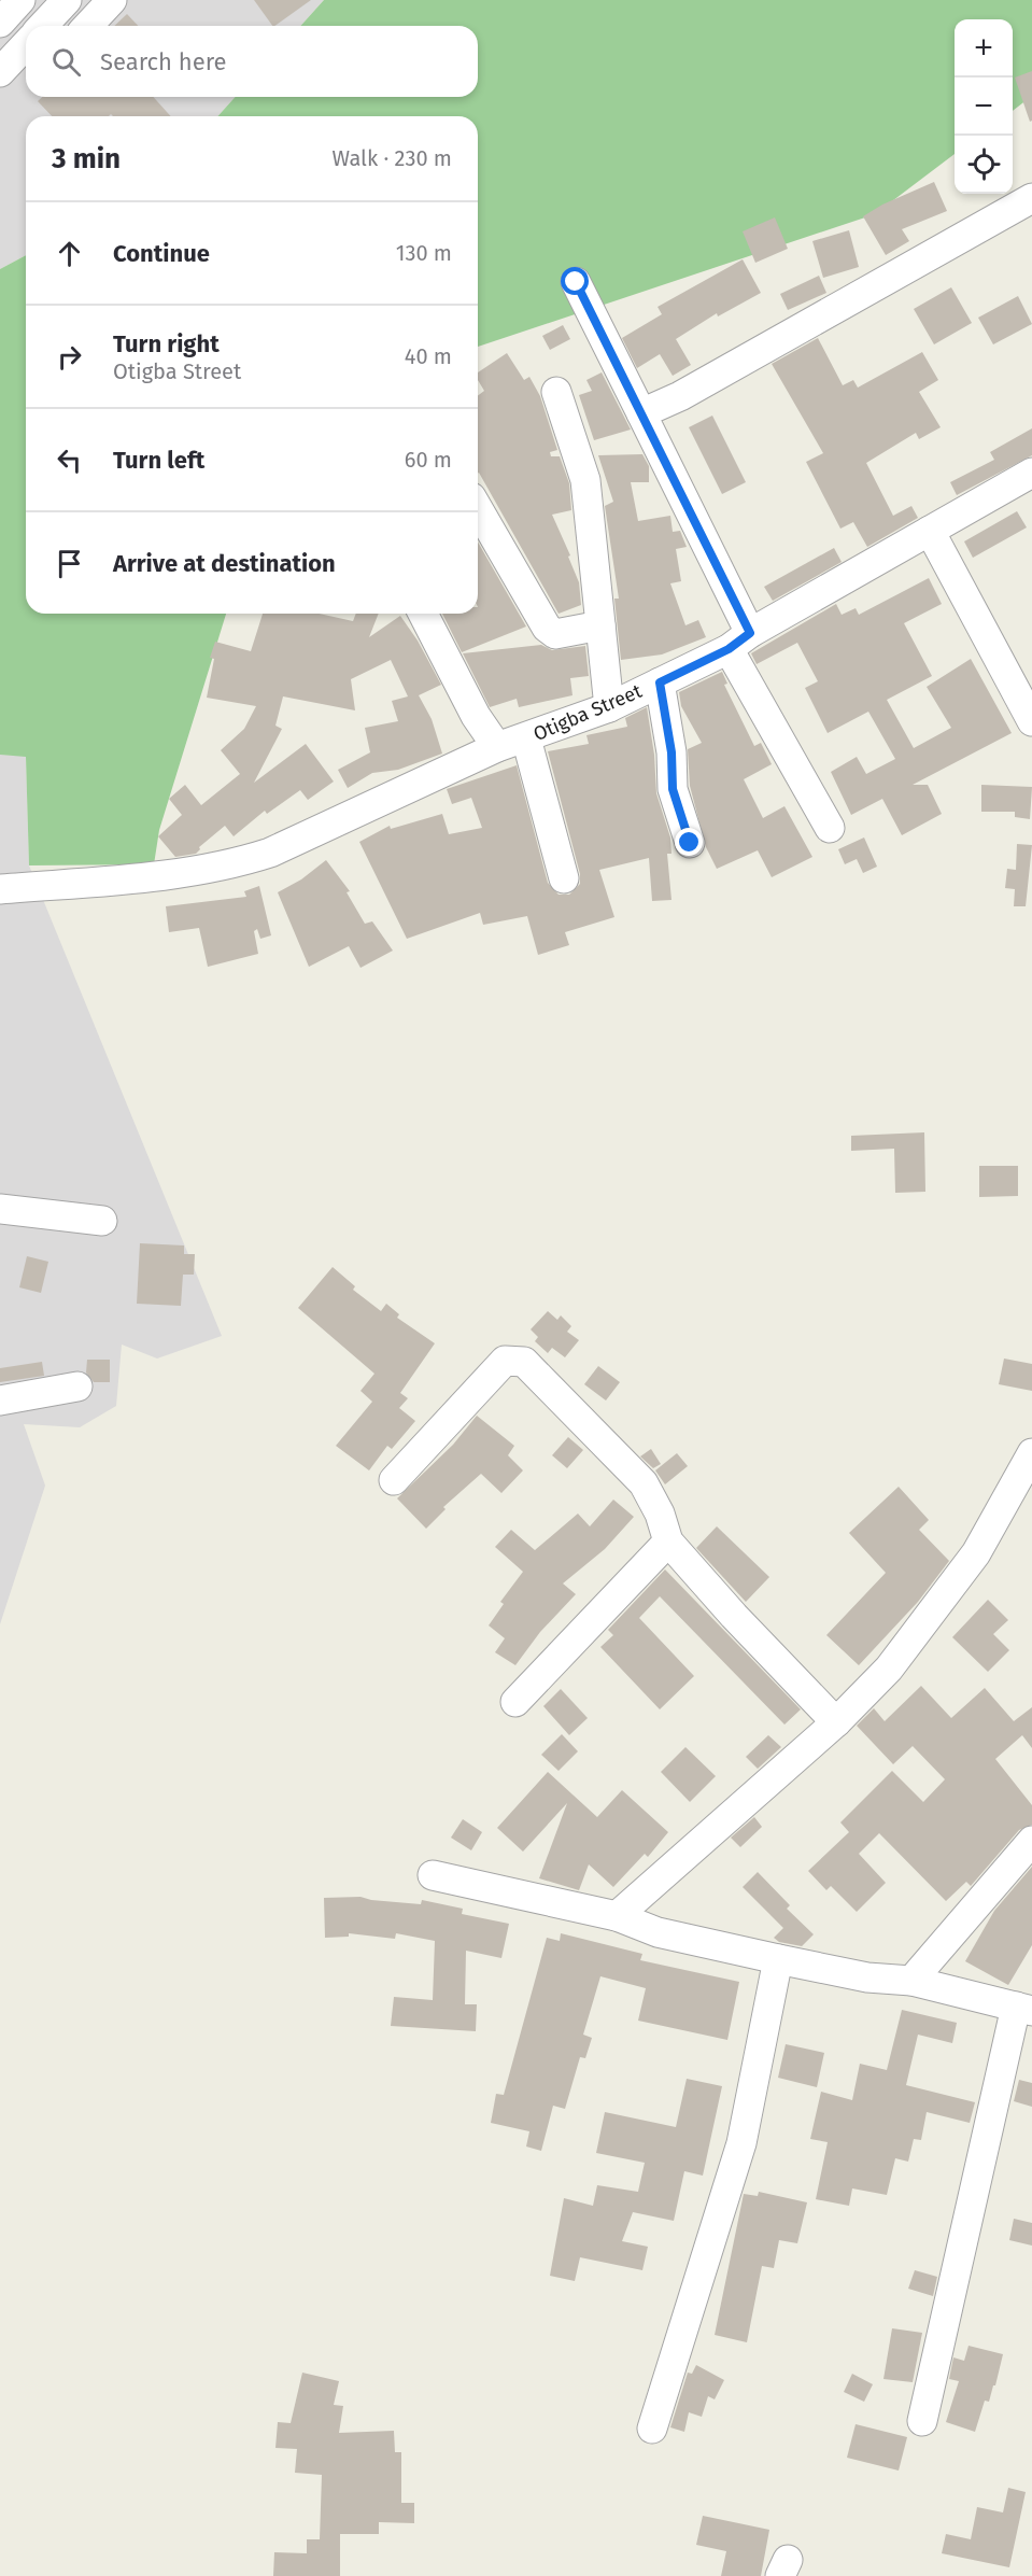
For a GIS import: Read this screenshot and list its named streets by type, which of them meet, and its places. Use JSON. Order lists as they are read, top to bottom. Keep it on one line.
{"streets":{"street":["Otigba Street"]},"page":{"map_buttons":["+","−"],"search":"Search here","heading":["3 min","Walk · 230 m"],"list":[["Continue","130 m"],["Turn right","Otigba Street","40 m"],["Turn left","60 m"],"Arrive at destination"]}}
